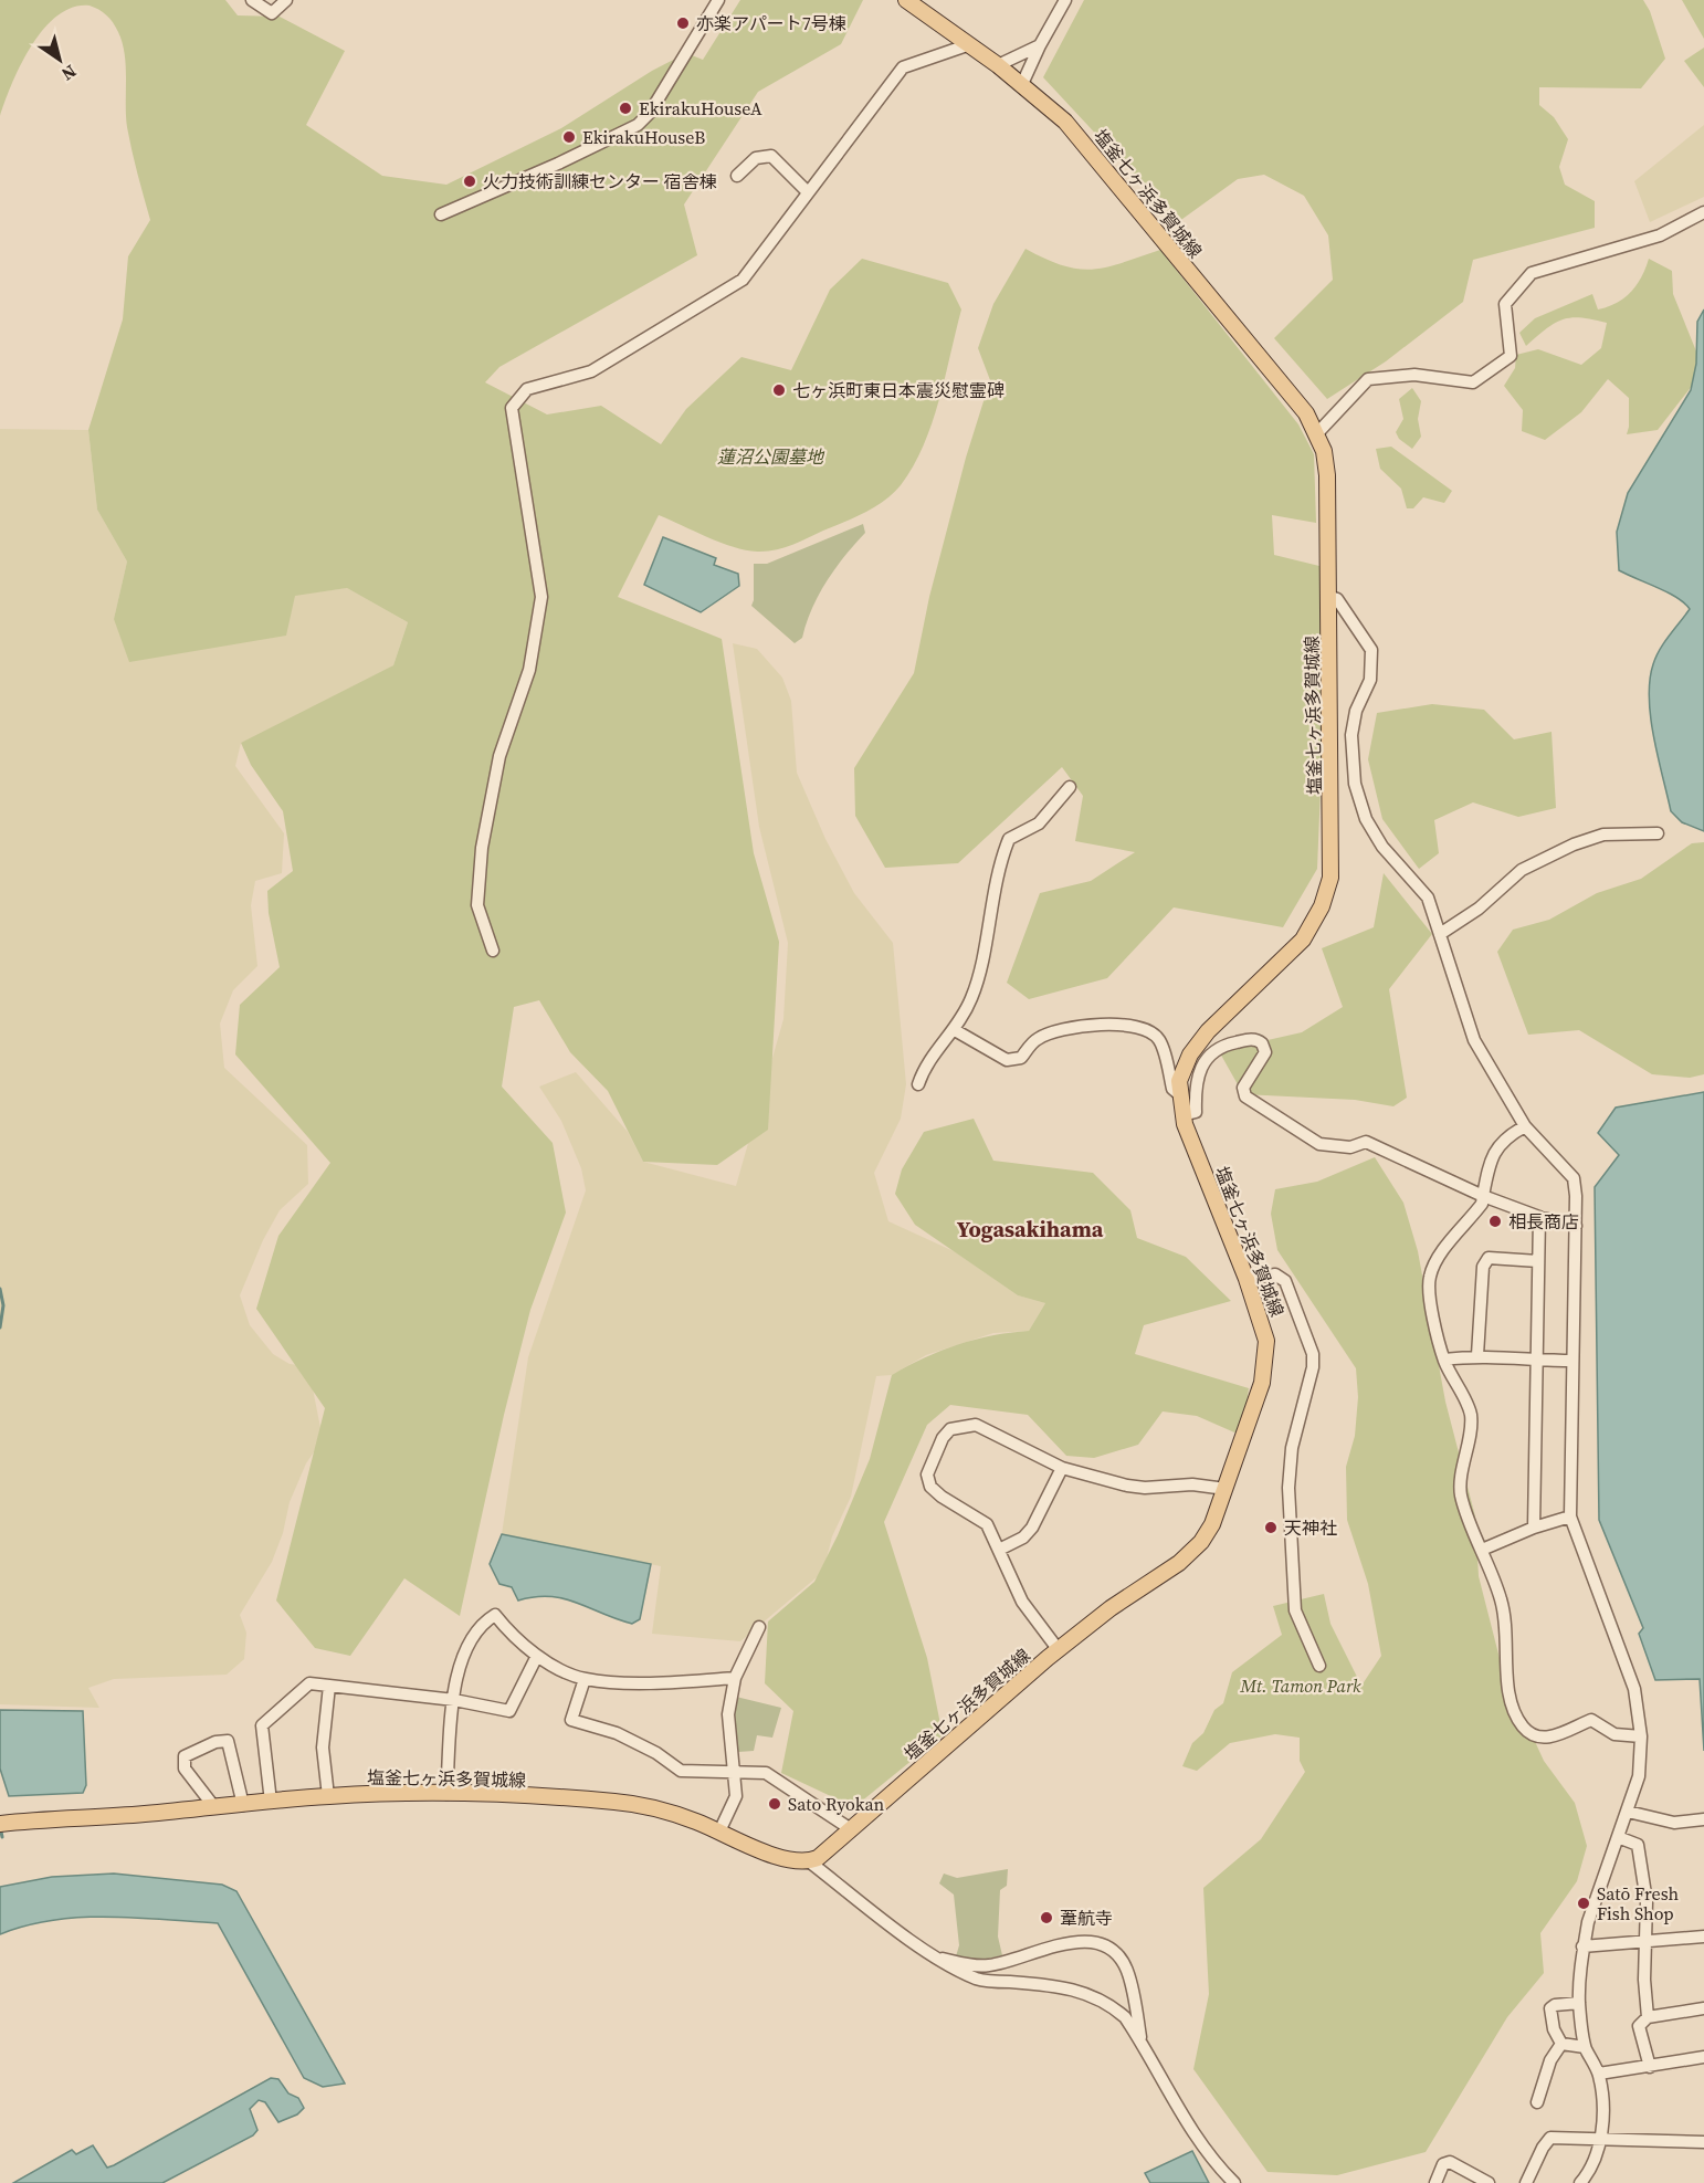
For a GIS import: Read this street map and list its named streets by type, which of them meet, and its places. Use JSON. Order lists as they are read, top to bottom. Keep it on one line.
{"streets":{"main road":["塩釜七ヶ浜多賀城線"]},"districts":["Yogasakihama"],"parks":["蓮沼公園墓地","Mt. Tamon Park"],"places":["亦楽アパート7号棟","EkirakuHouseA","EkirakuHouseB","火力技術訓練センター 宿舎棟","七ヶ浜町東日本震災慰霊碑","相長商店","天神社","Sato Ryokan","Satō Fresh Fish Shop","葦航寺"],"north":"bottom right"}
